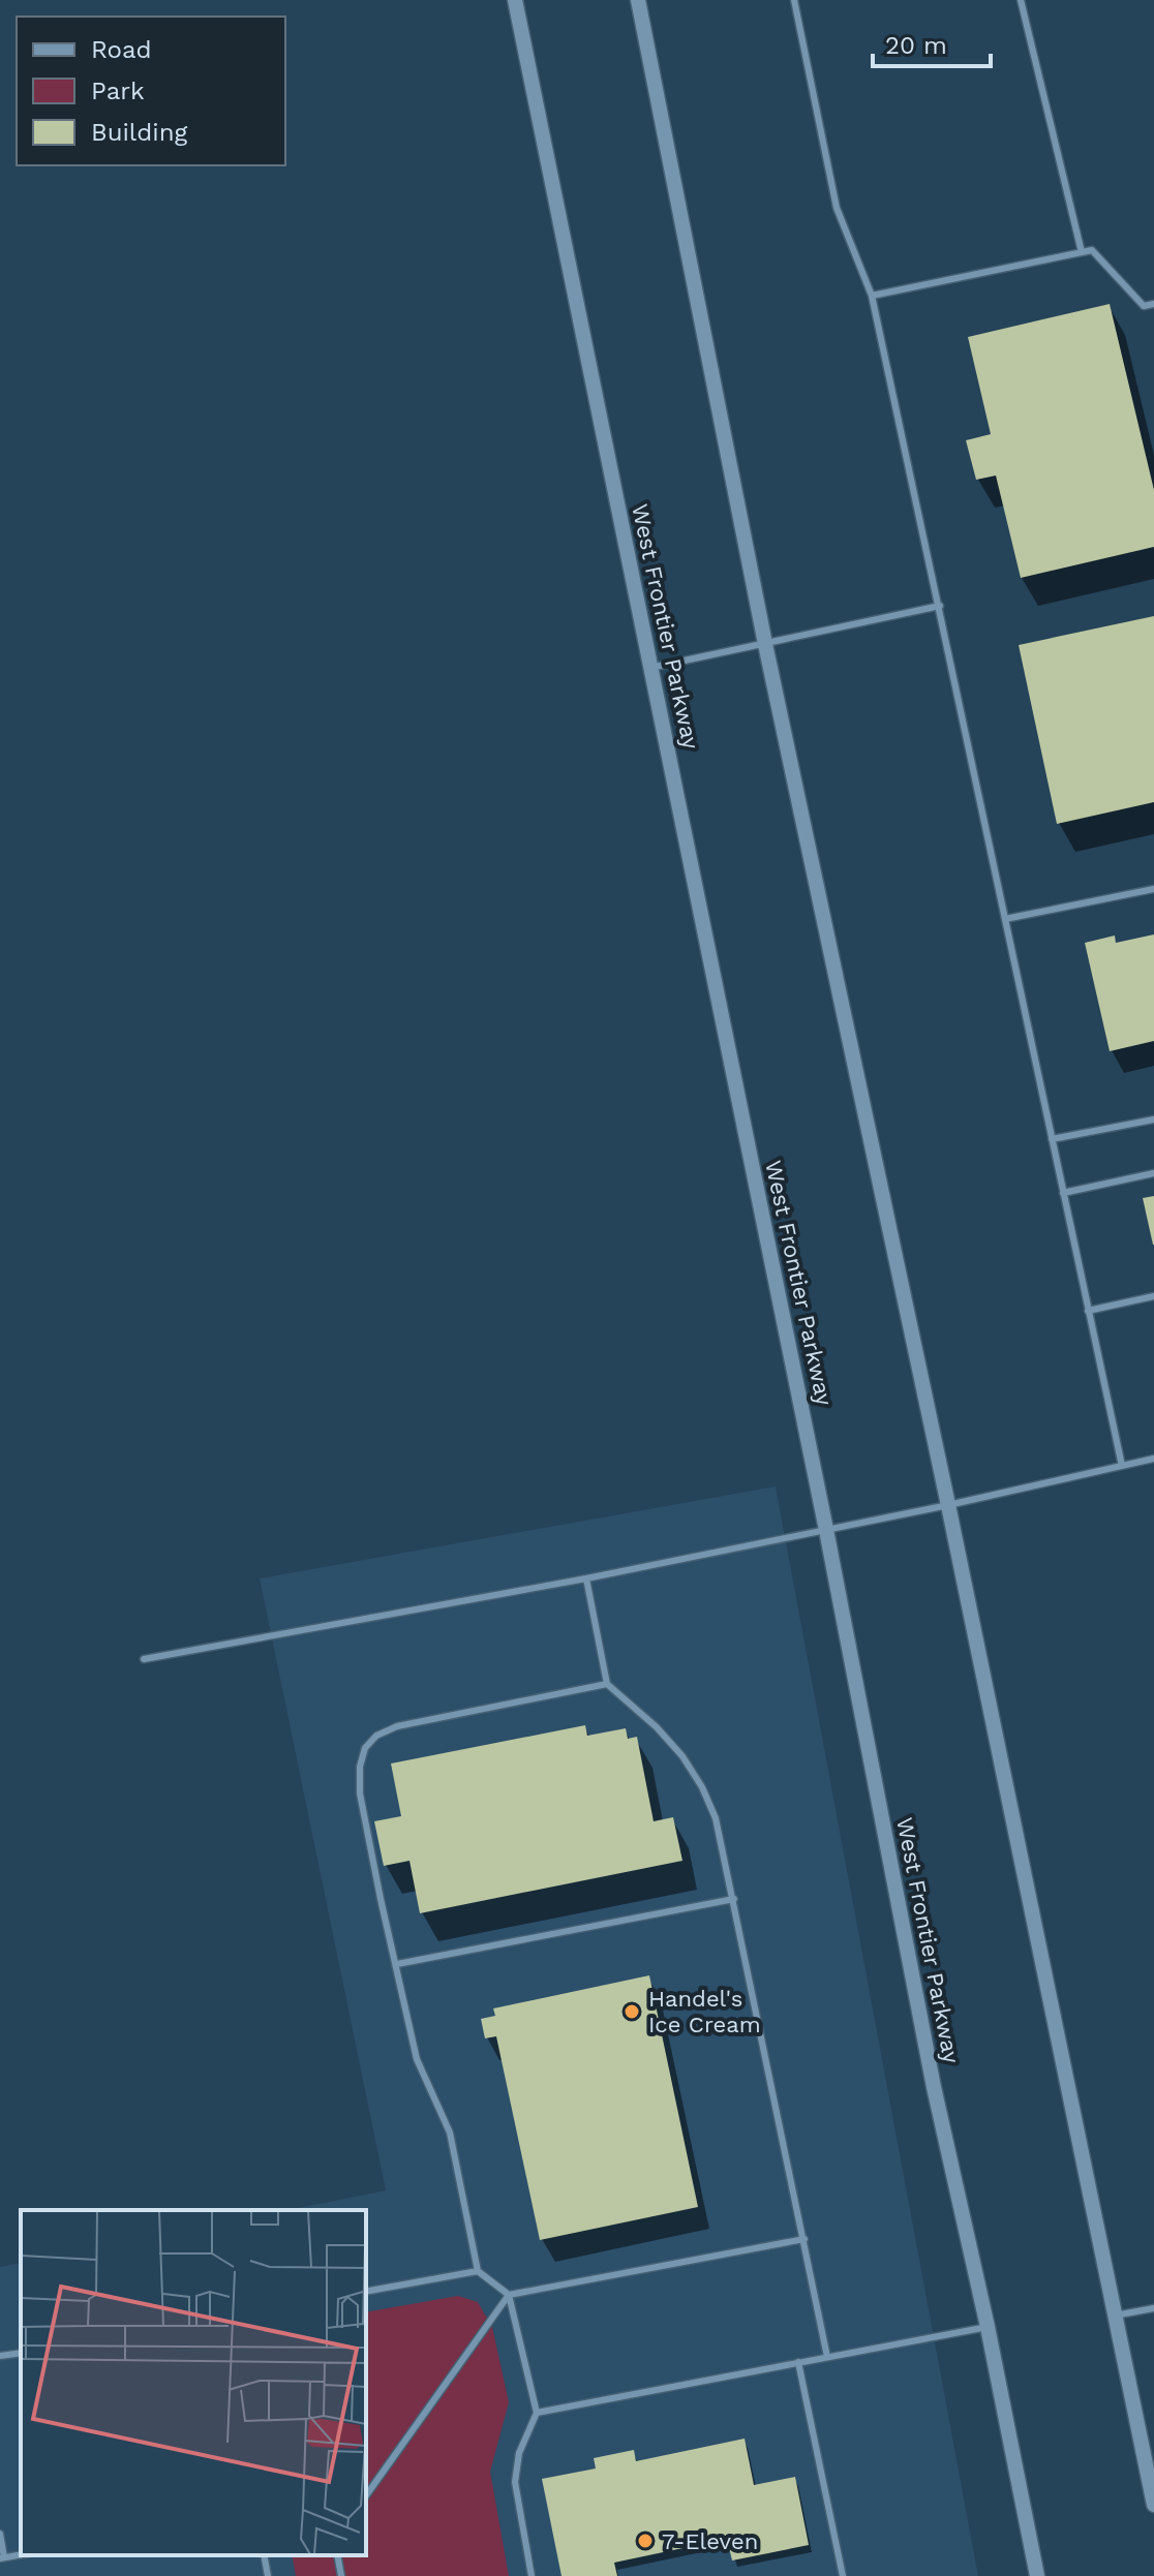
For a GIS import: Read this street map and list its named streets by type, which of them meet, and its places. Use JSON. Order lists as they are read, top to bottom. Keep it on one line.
{"streets":{"street":["West Frontier Parkway"]},"places":["Handel's Ice Cream","7-Eleven"],"legend":["Road","Park","Building"],"scale_bar":"20 m"}
